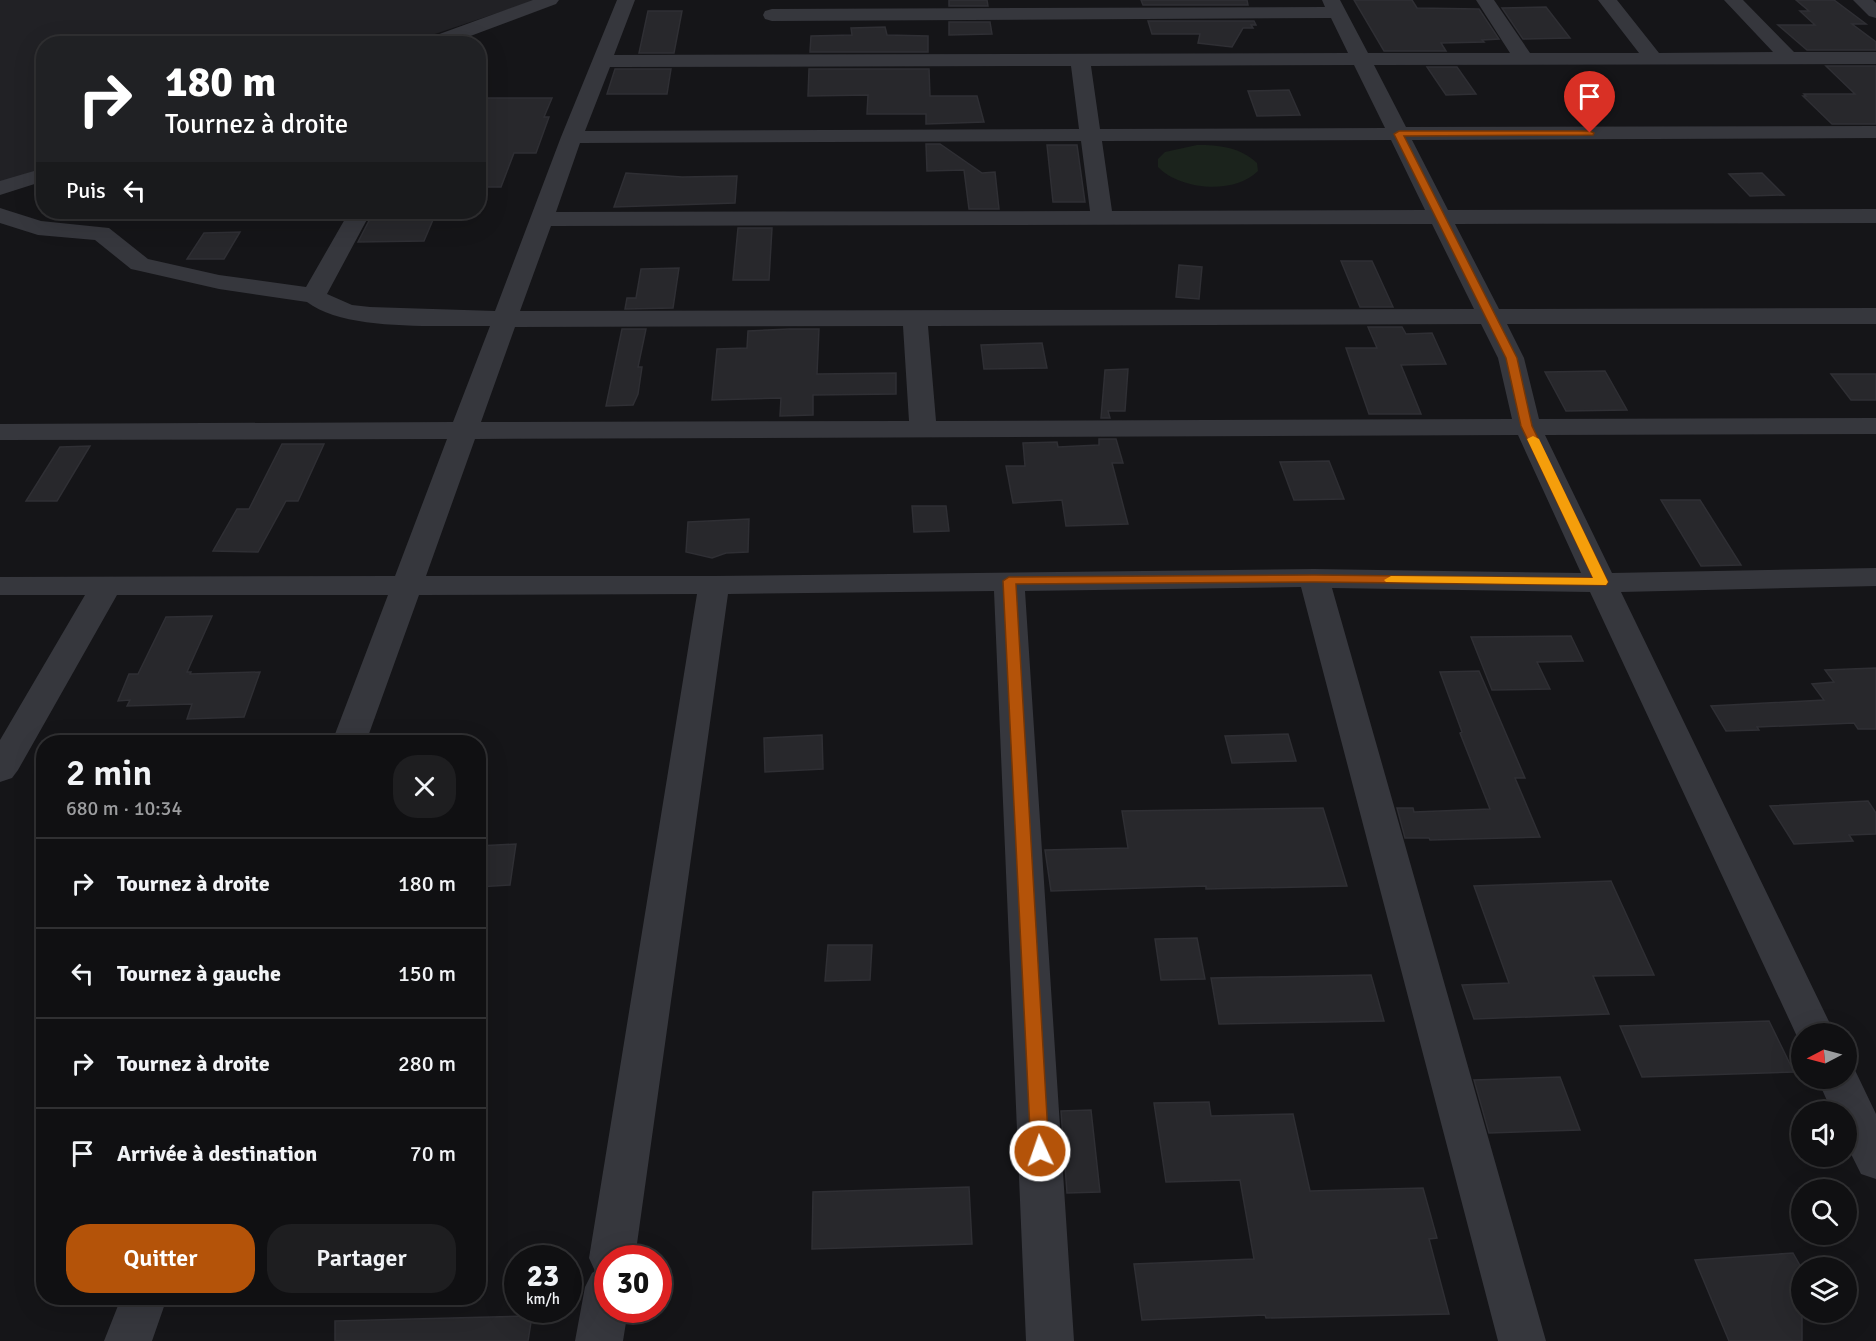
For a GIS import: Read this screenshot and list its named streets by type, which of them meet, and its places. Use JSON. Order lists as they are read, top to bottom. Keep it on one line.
{"north":"left","page":{"turn":["180 m","Tournez à droite"],"then":"Puis","heading":["2 min","680 m · 10:34"],"list":[{"name":"Tournez à droite","value":"180 m"},{"name":"Tournez à gauche","value":"150 m"},{"name":"Tournez à droite","value":"280 m"},{"name":"Arrivée à destination","value":"70 m"}],"buttons":["Quitter","Partager"],"speed":"23 km/h","limit":"30"}}
